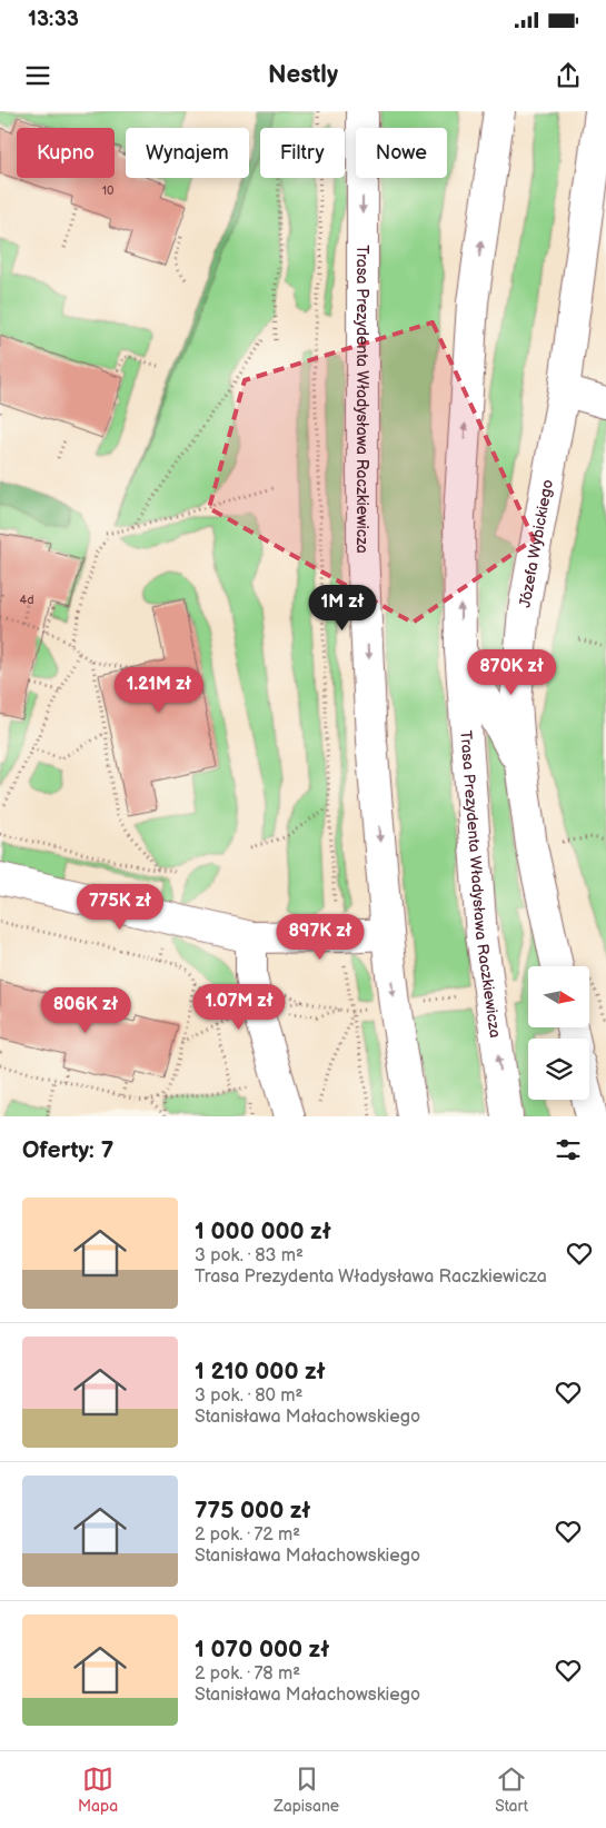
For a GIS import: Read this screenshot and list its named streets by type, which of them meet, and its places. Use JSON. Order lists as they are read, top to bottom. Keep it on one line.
{"streets":{"main road":["Trasa Prezydenta Władysława Raczkiewicza","Józefa Wybickiego"]},"crossings":[["Trasa Prezydenta Władysława Raczkiewicza","Józefa Wybickiego"]],"house_numbers":["10","4d"],"north":"right","page":{"status":"13:33","header":"Nestly","chip":["Kupno","Wynajem","Filtry","Nowe"],"price":["1M zł","870K zł","1.21M zł","775K zł","897K zł","1.07M zł","806K zł"],"heading":"Oferty: 7","list":[{"name":"1 000 000 zł","note":"3 pok. · 83 m² · Trasa Prezydenta Władysława Raczkiewicza"},{"name":"1 210 000 zł","note":"3 pok. · 80 m² · Stanisława Małachowskiego"},{"name":"775 000 zł","note":"2 pok. · 72 m² · Stanisława Małachowskiego"},{"name":"1 070 000 zł","note":"2 pok. · 78 m² · Stanisława Małachowskiego"}],"tabs":["Mapa","Zapisane","Start"]}}
